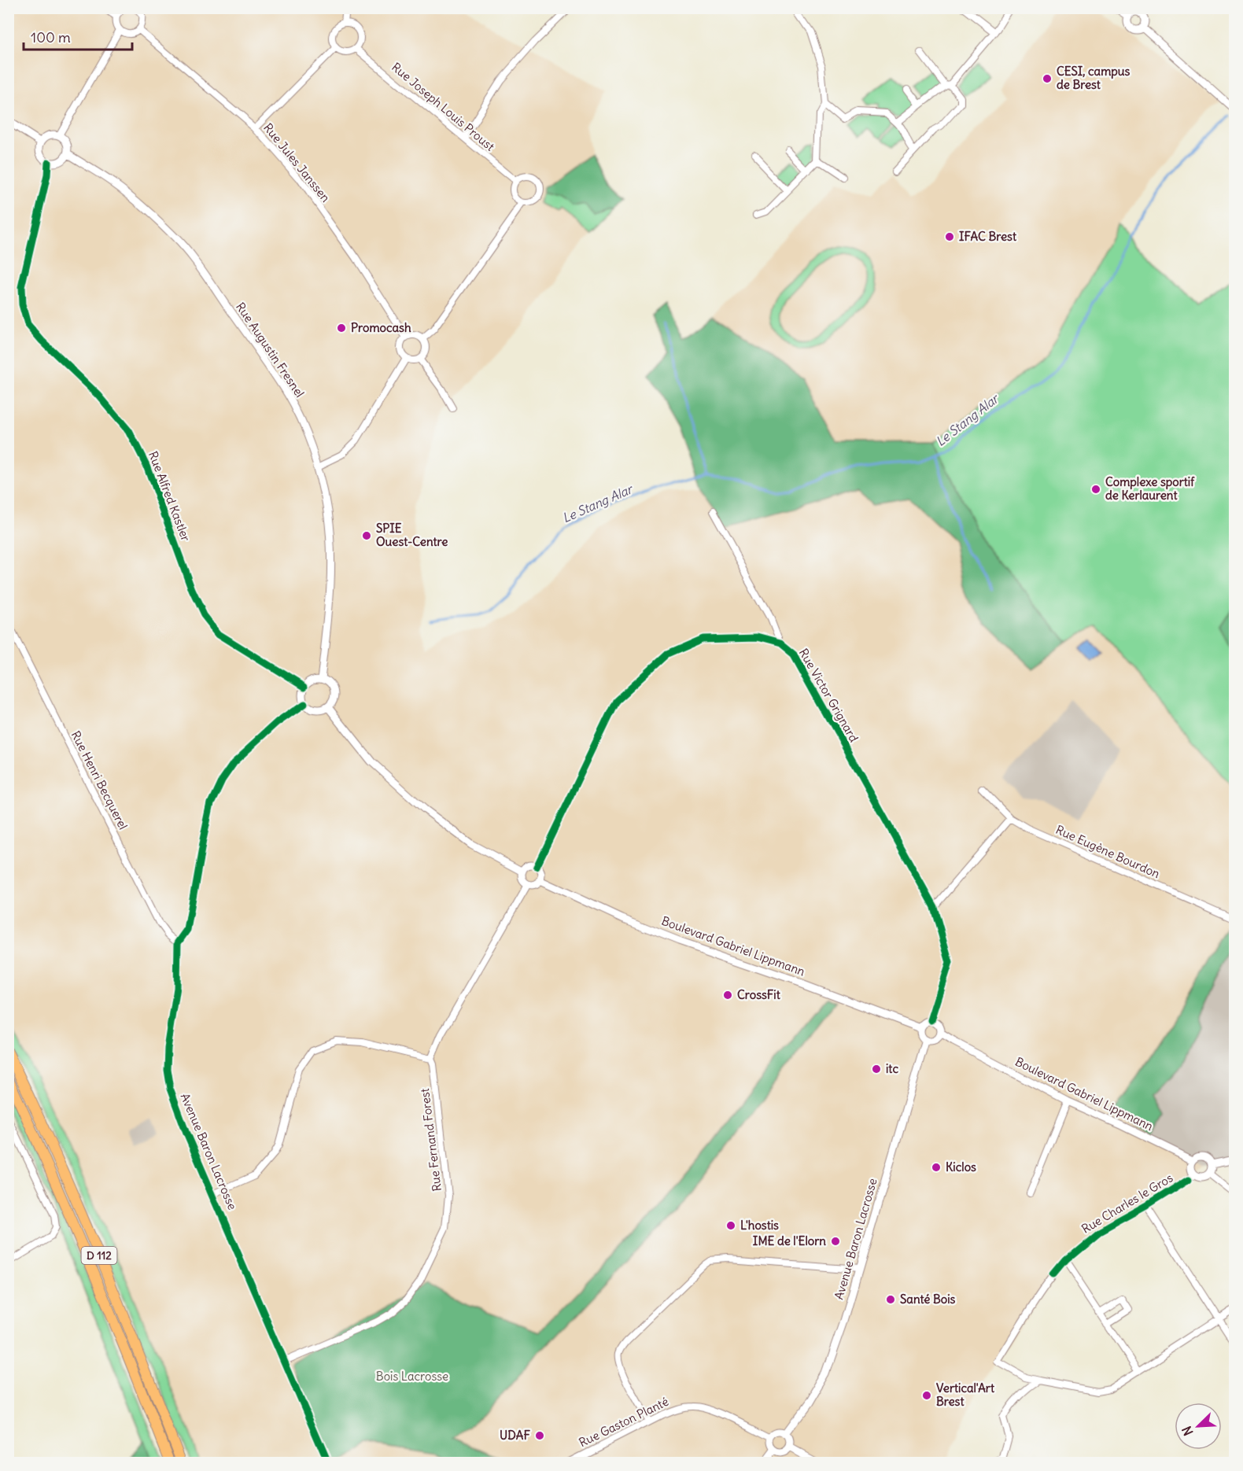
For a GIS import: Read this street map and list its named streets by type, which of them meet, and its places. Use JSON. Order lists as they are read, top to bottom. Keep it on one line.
{"streets":{"highway":["D 112"],"street":["Rue Joseph Louis Proust","Rue Jules Janssen","Rue Augustin Fresnel","Rue Alfred Kastler","Rue Victor Grignard","Rue Henri Becquerel","Rue Eugène Bourdon","Boulevard Gabriel Lippmann","Rue Fernand Forest","Avenue Baron Lacrosse","Rue Charles le Gros","Rue Gaston Planté"]},"crossings":[["Rue Augustin Fresnel","Rue Alfred Kastler"],["Rue Augustin Fresnel","Avenue Baron Lacrosse"],["Rue Alfred Kastler","Avenue Baron Lacrosse"],["Rue Victor Grignard","Boulevard Gabriel Lippmann"],["Rue Victor Grignard","Avenue Baron Lacrosse"],["Rue Henri Becquerel","Avenue Baron Lacrosse"],["Boulevard Gabriel Lippmann","Avenue Baron Lacrosse"],["Boulevard Gabriel Lippmann","Rue Charles le Gros"],["Rue Fernand Forest","Avenue Baron Lacrosse"],["Avenue Baron Lacrosse","Rue Gaston Planté"]],"water":["Le Stang Alar"],"parks":["Bois Lacrosse"],"places":["CESI, campus de Brest","IFAC Brest","Promocash","Complexe sportif de Kerlaurent","SPIE Ouest-Centre","CrossFit","itc","Kiclos","L'hostis","IME de l'Elorn","Santé Bois","Vertical'Art Brest","UDAF"],"scale_bar":"100 m","north":"bottom left"}
